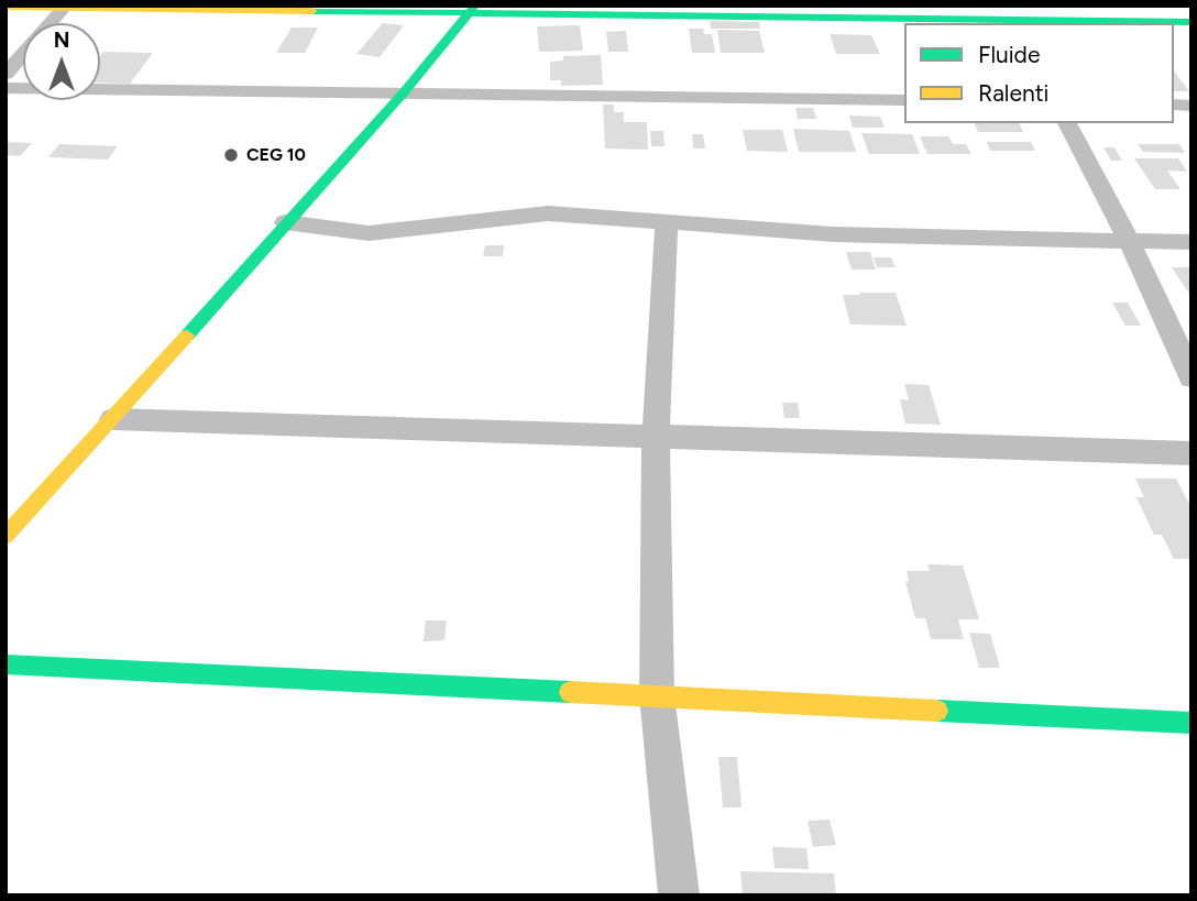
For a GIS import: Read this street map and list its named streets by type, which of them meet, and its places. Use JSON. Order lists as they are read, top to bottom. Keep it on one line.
{"places":["CEG 10"],"legend":["Fluide","Ralenti"],"north":"top"}
